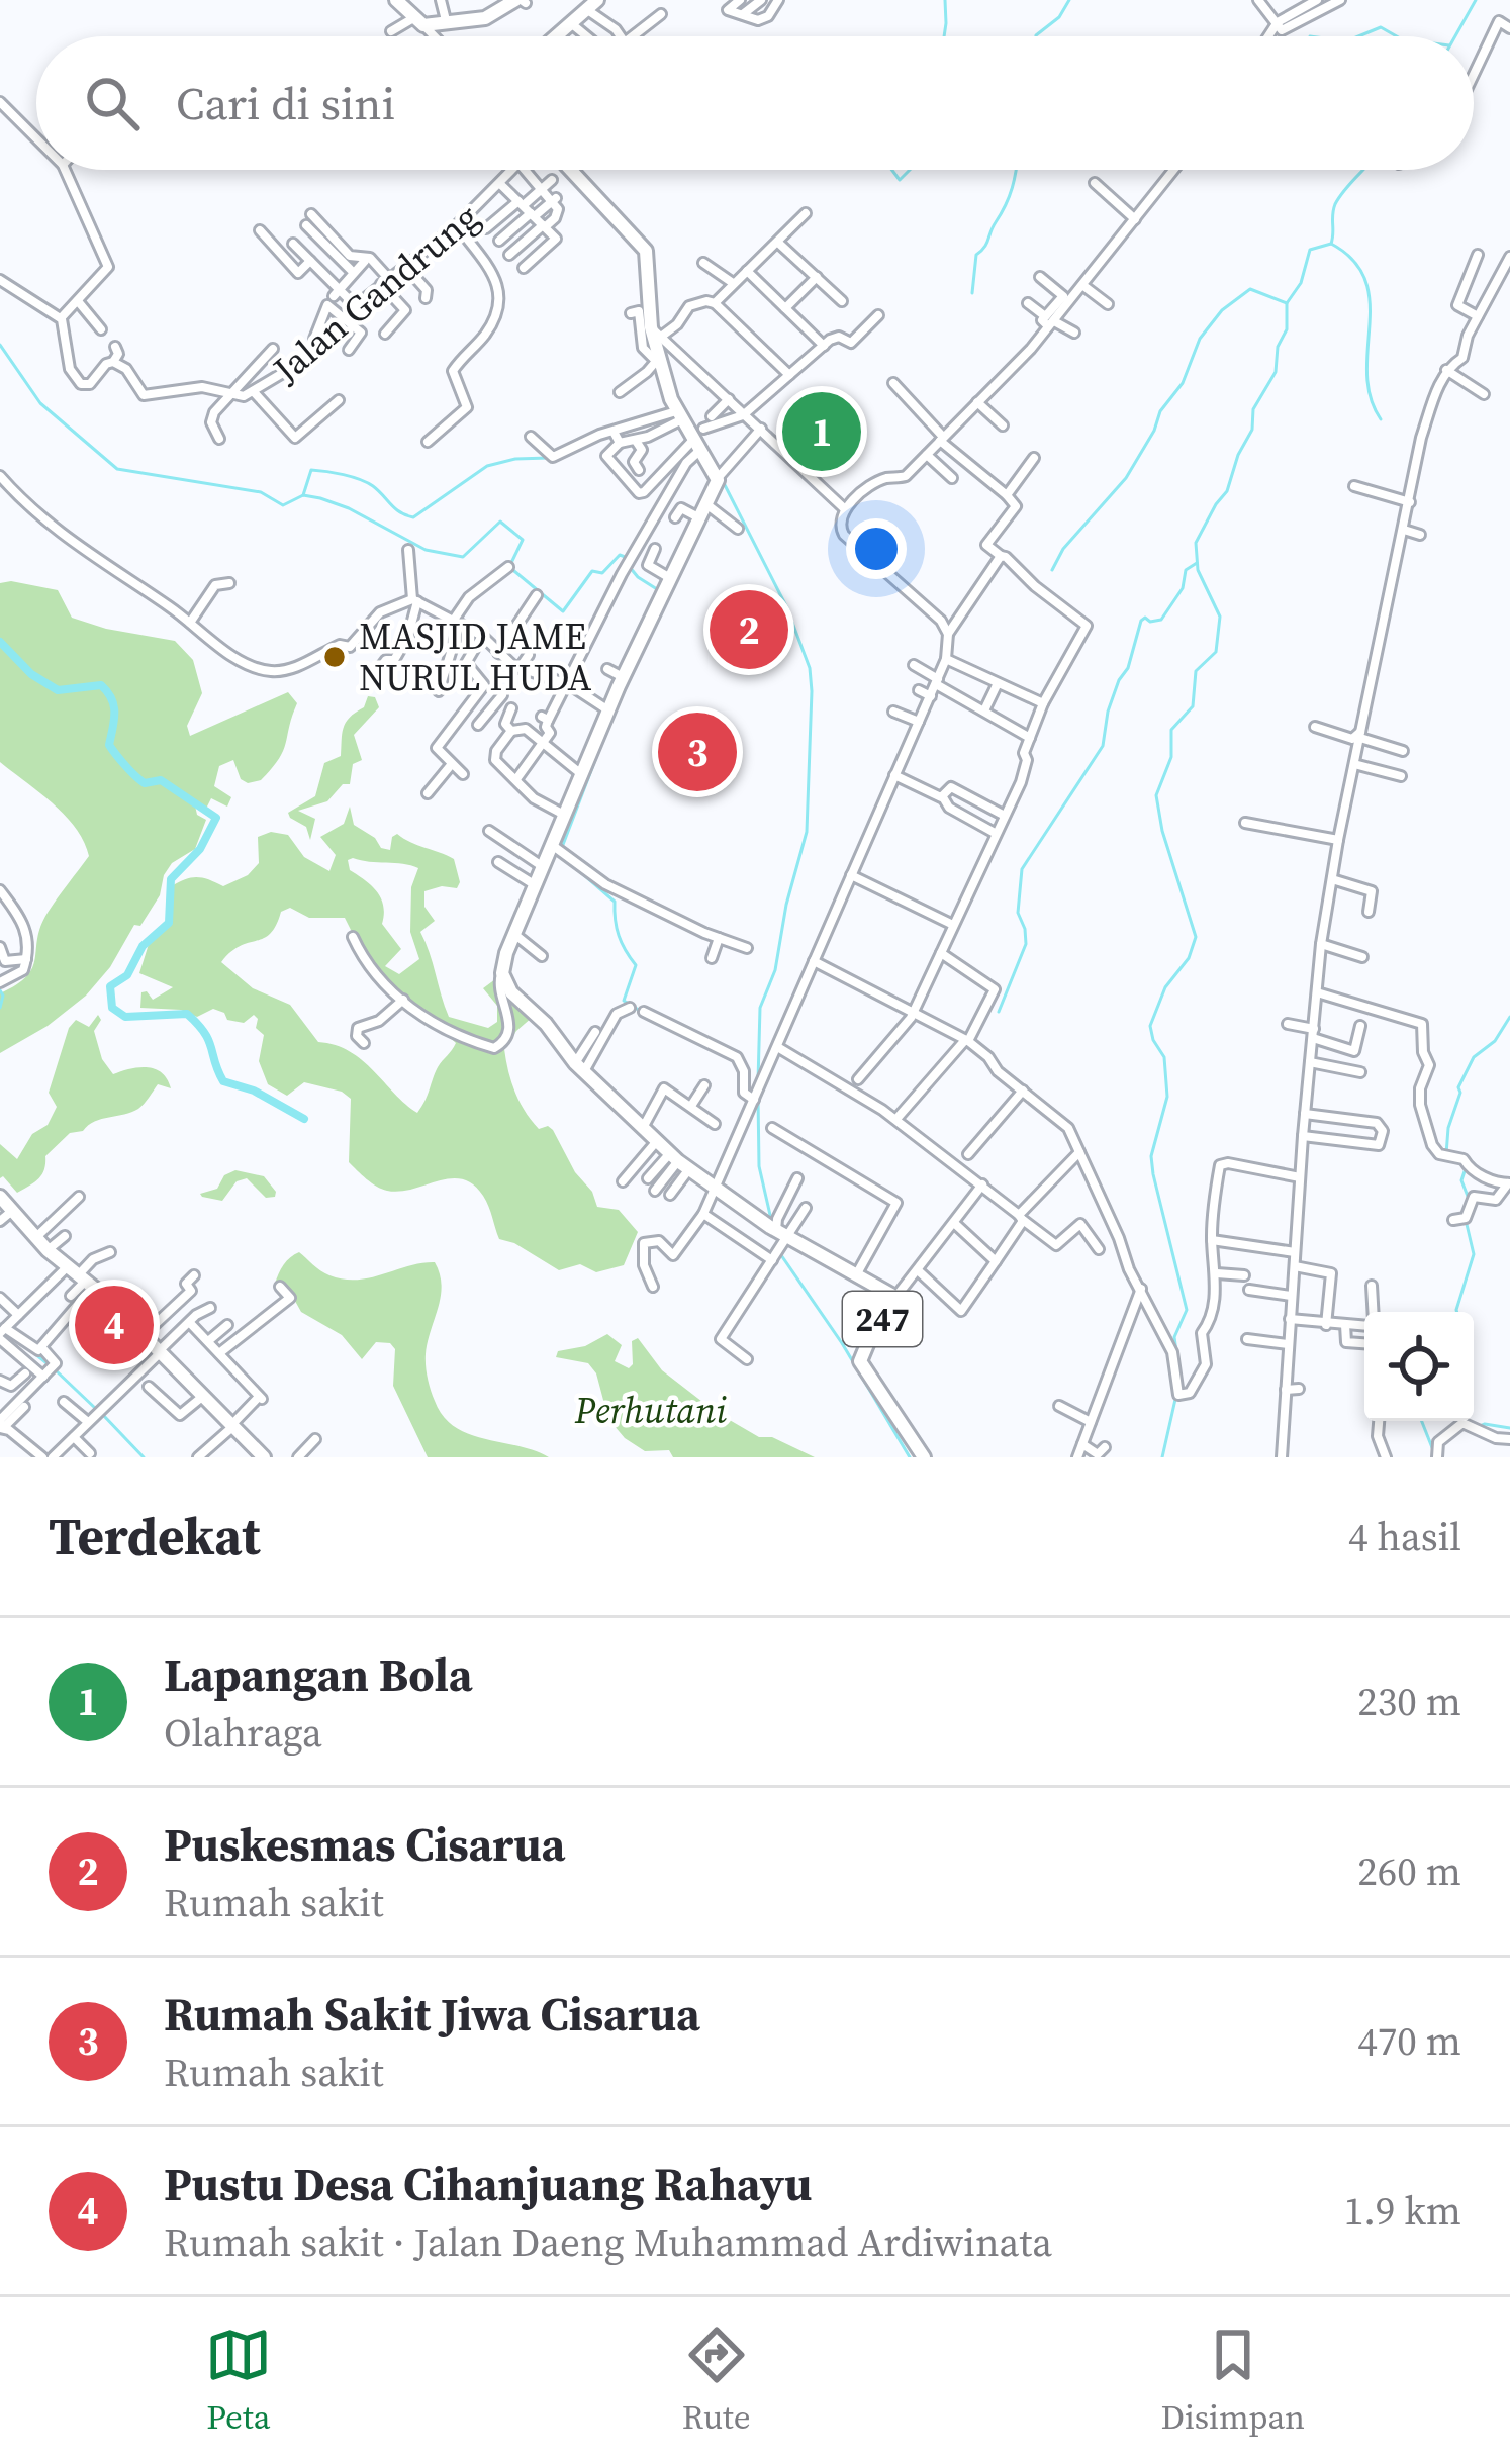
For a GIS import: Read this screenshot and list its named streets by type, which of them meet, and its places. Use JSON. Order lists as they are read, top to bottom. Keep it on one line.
{"streets":{"main road":["247"],"street":["Jalan Gandrung"]},"parks":["Perhutani"],"places":["MASJID JAME NURUL HUDA"],"page":{"search":"Cari di sini","pins":["1","2","3","4"],"heading":["Terdekat","4 hasil"],"list":[{"mark":"1","name":"Lapangan Bola","note":"Olahraga","value":"230 m"},{"mark":"2","name":"Puskesmas Cisarua","note":"Rumah sakit","value":"260 m"},{"mark":"3","name":"Rumah Sakit Jiwa Cisarua","note":"Rumah sakit","value":"470 m"},{"mark":"4","name":"Pustu Desa Cihanjuang Rahayu","note":"Rumah sakit · Jalan Daeng Muhammad Ardiwinata","value":"1.9 km"}],"nav":["Peta","Rute","Disimpan"]}}
